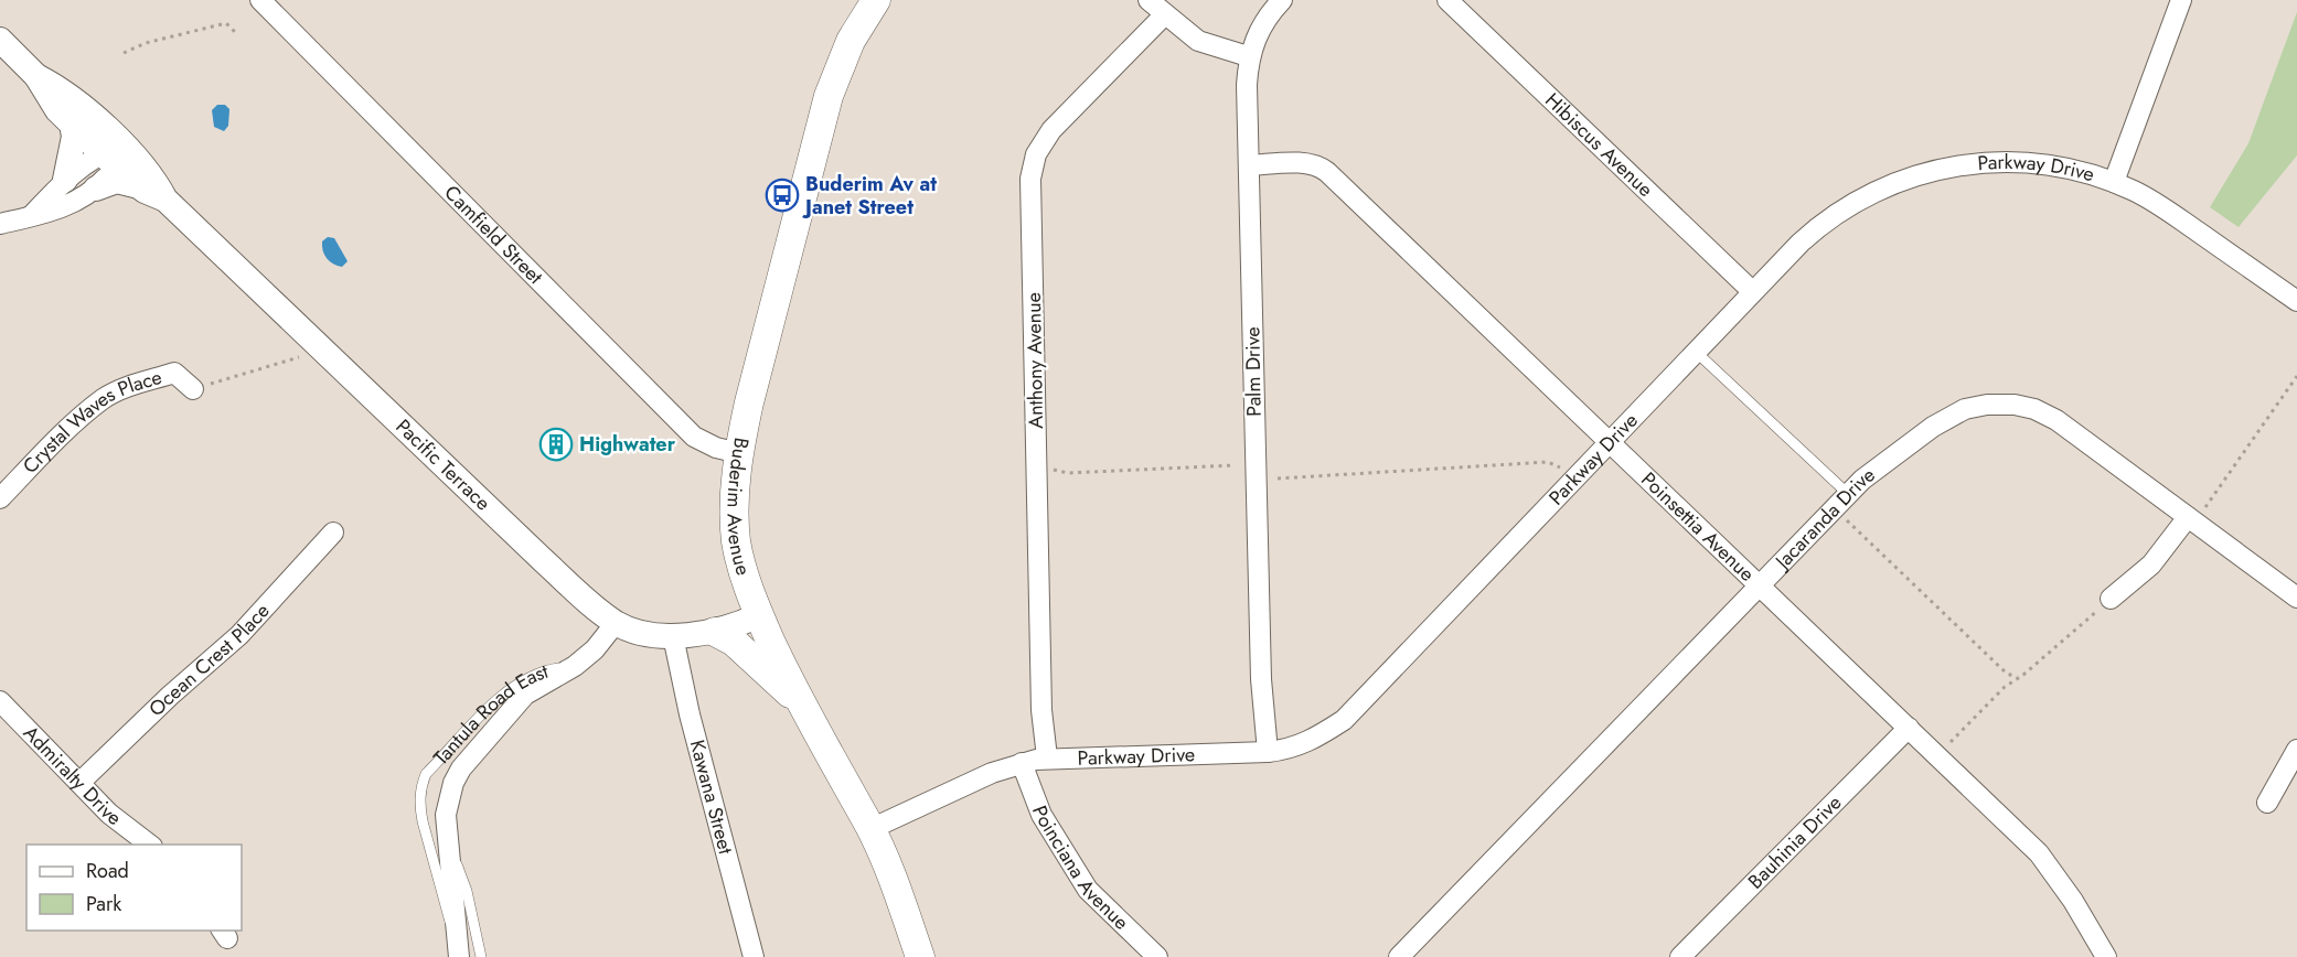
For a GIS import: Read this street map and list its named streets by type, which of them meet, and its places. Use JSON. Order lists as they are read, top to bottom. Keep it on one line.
{"streets":{"main road":["Buderim Avenue"],"street":["Hibiscus Avenue","Parkway Drive","Camfield Street","Anthony Avenue","Palm Drive","Crystal Waves Place","Pacific Terrace","Jacaranda Drive","Poinsettia Avenue","Ocean Crest Place","Tantula Road East","Admiralty Drive","Kawana Street","Bauhinia Drive","Poinciana Avenue"]},"crossings":[["Hibiscus Avenue","Parkway Drive"],["Parkway Drive","Anthony Avenue"],["Parkway Drive","Palm Drive"],["Parkway Drive","Buderim Avenue"],["Parkway Drive","Poinsettia Avenue"],["Parkway Drive","Poinciana Avenue"],["Camfield Street","Buderim Avenue"],["Palm Drive","Poinsettia Avenue"],["Pacific Terrace","Buderim Avenue"],["Pacific Terrace","Tantula Road East"],["Pacific Terrace","Kawana Street"],["Jacaranda Drive","Poinsettia Avenue"],["Poinsettia Avenue","Bauhinia Drive"],["Ocean Crest Place","Admiralty Drive"]],"places":{"bus stop":["Buderim Av at Janet Street"],"building":["Highwater"]},"legend":["Road","Park"]}
